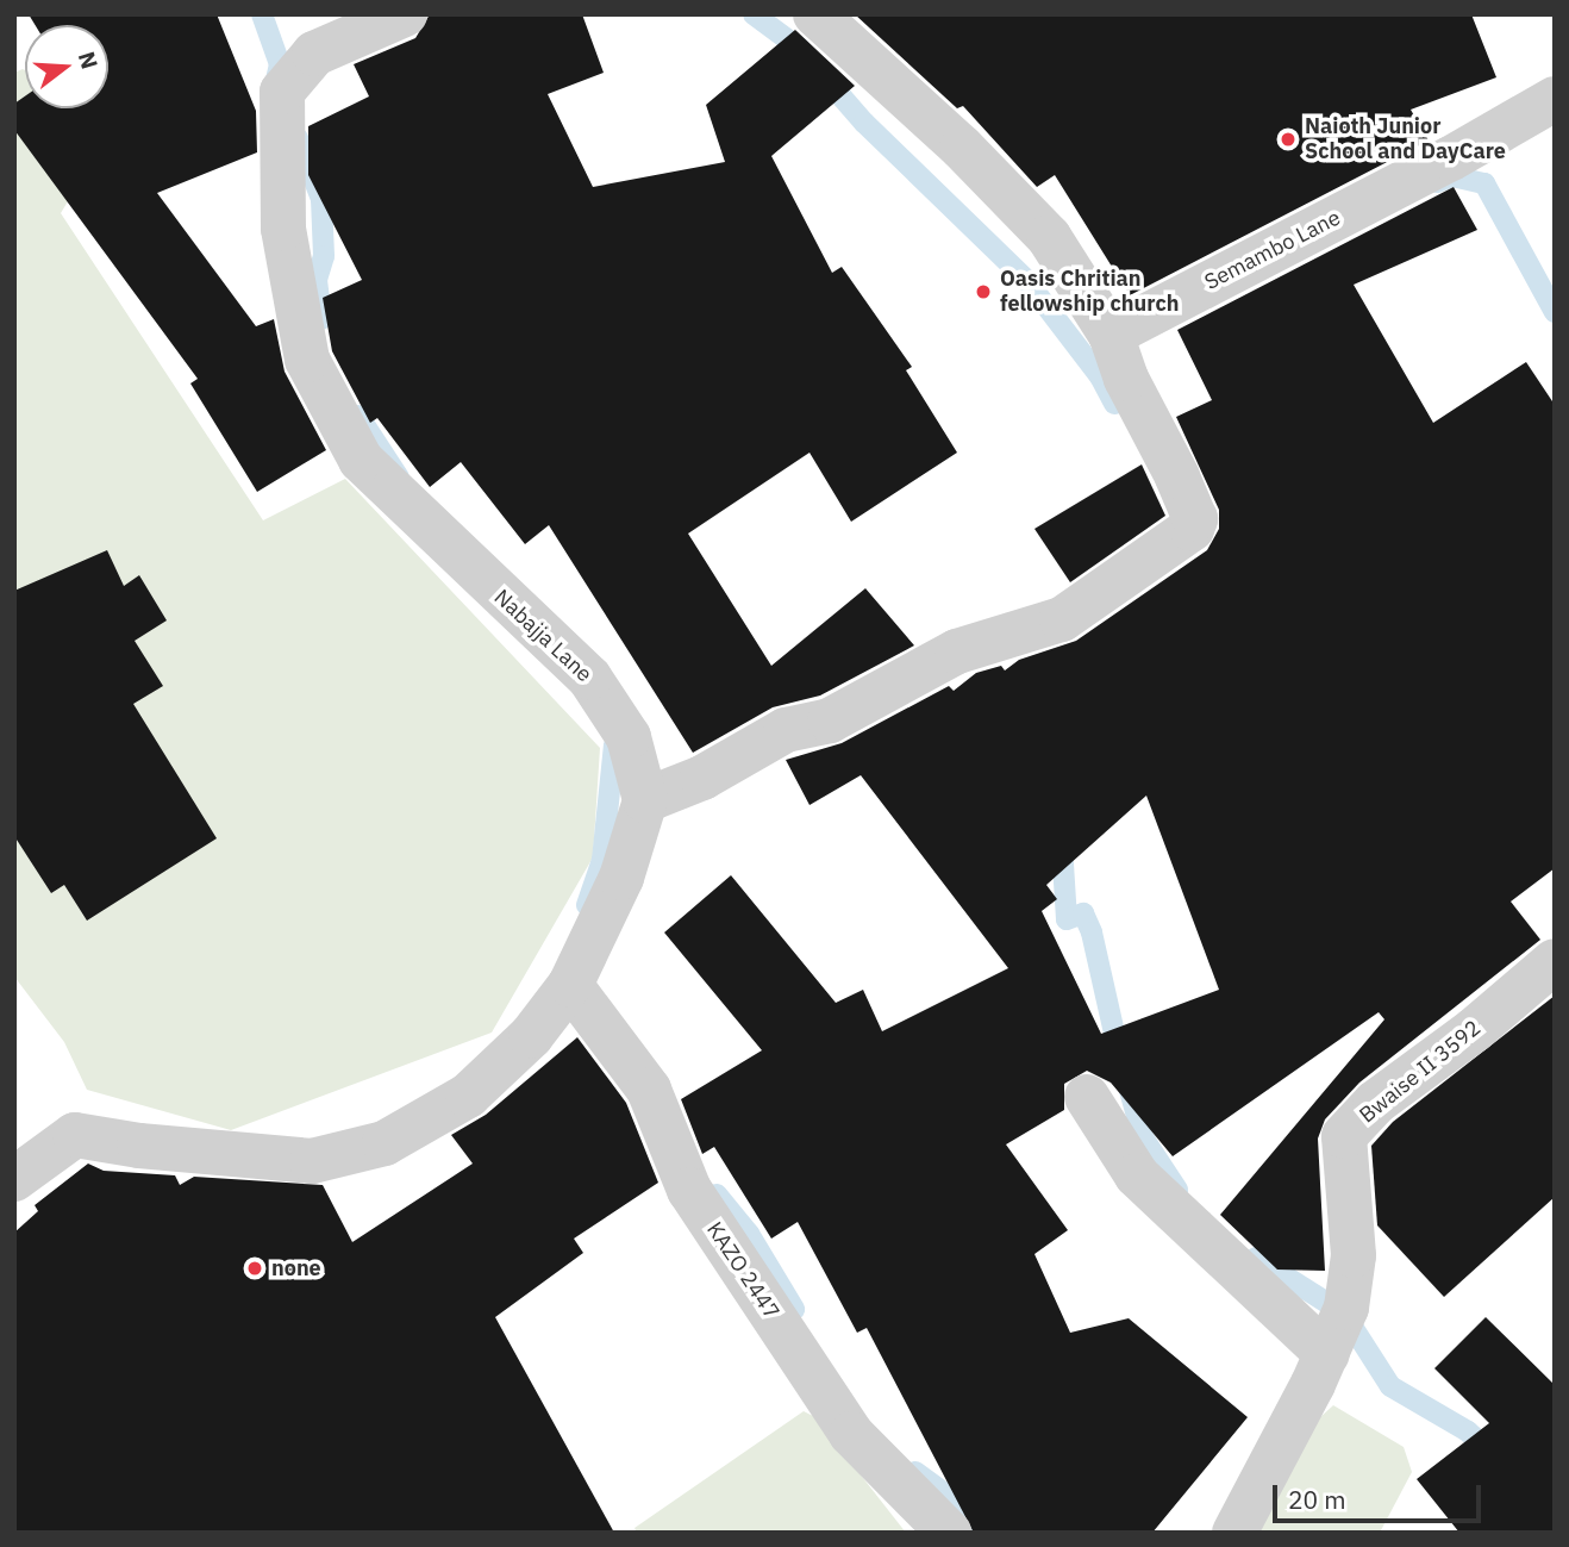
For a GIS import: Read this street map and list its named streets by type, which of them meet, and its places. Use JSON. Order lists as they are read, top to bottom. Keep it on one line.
{"streets":{"street":["Semambo Lane","Nabajja Lane","Bwaise II 3592","KAZO 2447"]},"places":["Naioth Junior School and DayCare","Oasis Chritian fellowship church","none"],"scale_bar":"20 m","north":"right"}
